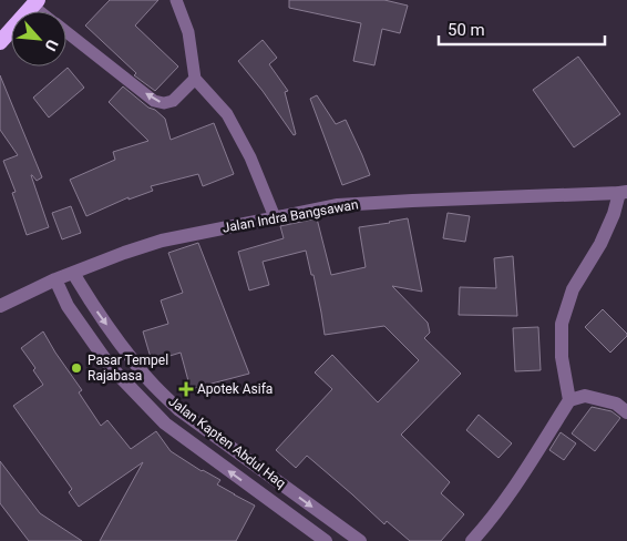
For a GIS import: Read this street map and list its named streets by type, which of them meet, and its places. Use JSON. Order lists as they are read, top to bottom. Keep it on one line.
{"streets":{"street":["Jalan Indra Bangsawan","Jalan Kapten Abdul Haq"]},"crossings":[["Jalan Indra Bangsawan","Jalan Kapten Abdul Haq"]],"places":{"other":["Pasar Tempel Rajabasa"],"health":["Apotek Asifa"]},"scale_bar":"50 m","north":"bottom right"}
